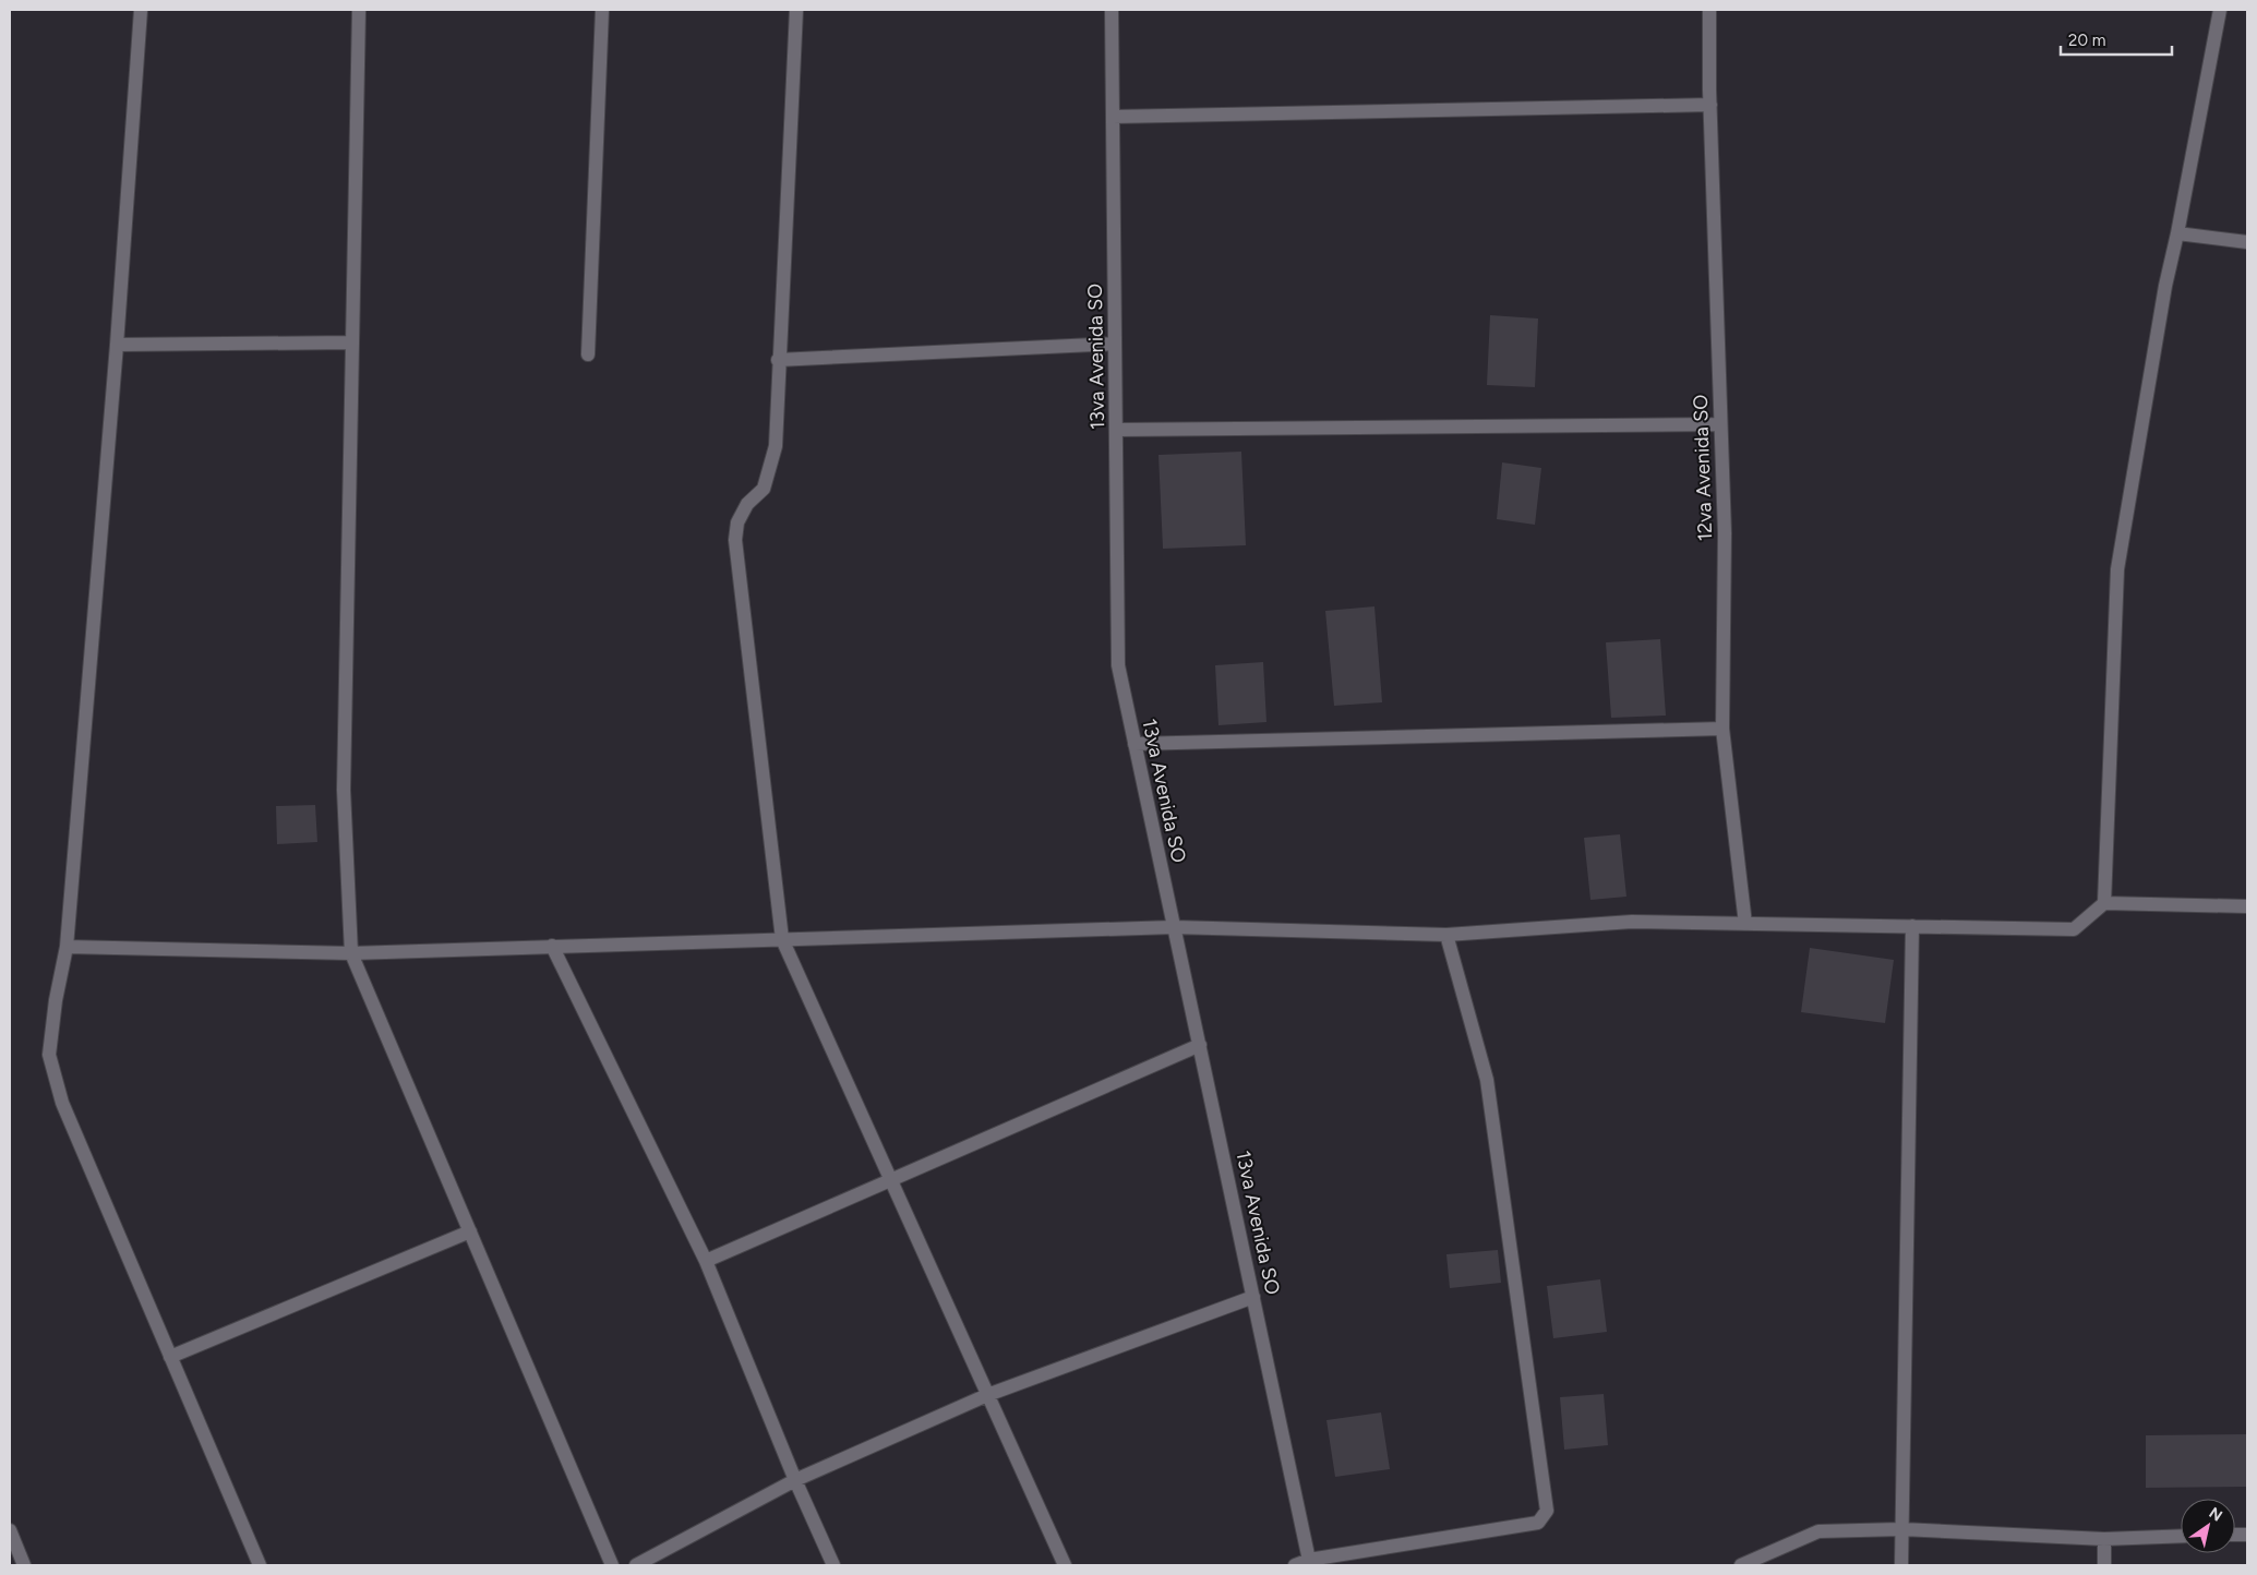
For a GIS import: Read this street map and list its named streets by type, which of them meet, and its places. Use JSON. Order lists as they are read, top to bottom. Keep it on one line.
{"streets":{"street":["13va Avenida SO","12va Avenida SO"]},"scale_bar":"20 m","north":"top right"}
